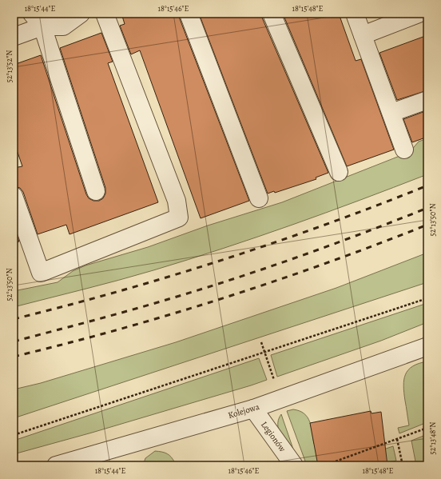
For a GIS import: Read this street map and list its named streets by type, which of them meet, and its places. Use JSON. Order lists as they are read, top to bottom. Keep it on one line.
{"streets":{"street":["Kolejowa","Legionów"]},"crossings":[["Kolejowa","Legionów"]],"coordinates":["18°15'44\"E","18°15'46\"E","18°15'48\"E","52°13'52\"N","52°13'50\"N","52°13'48\"N"]}
